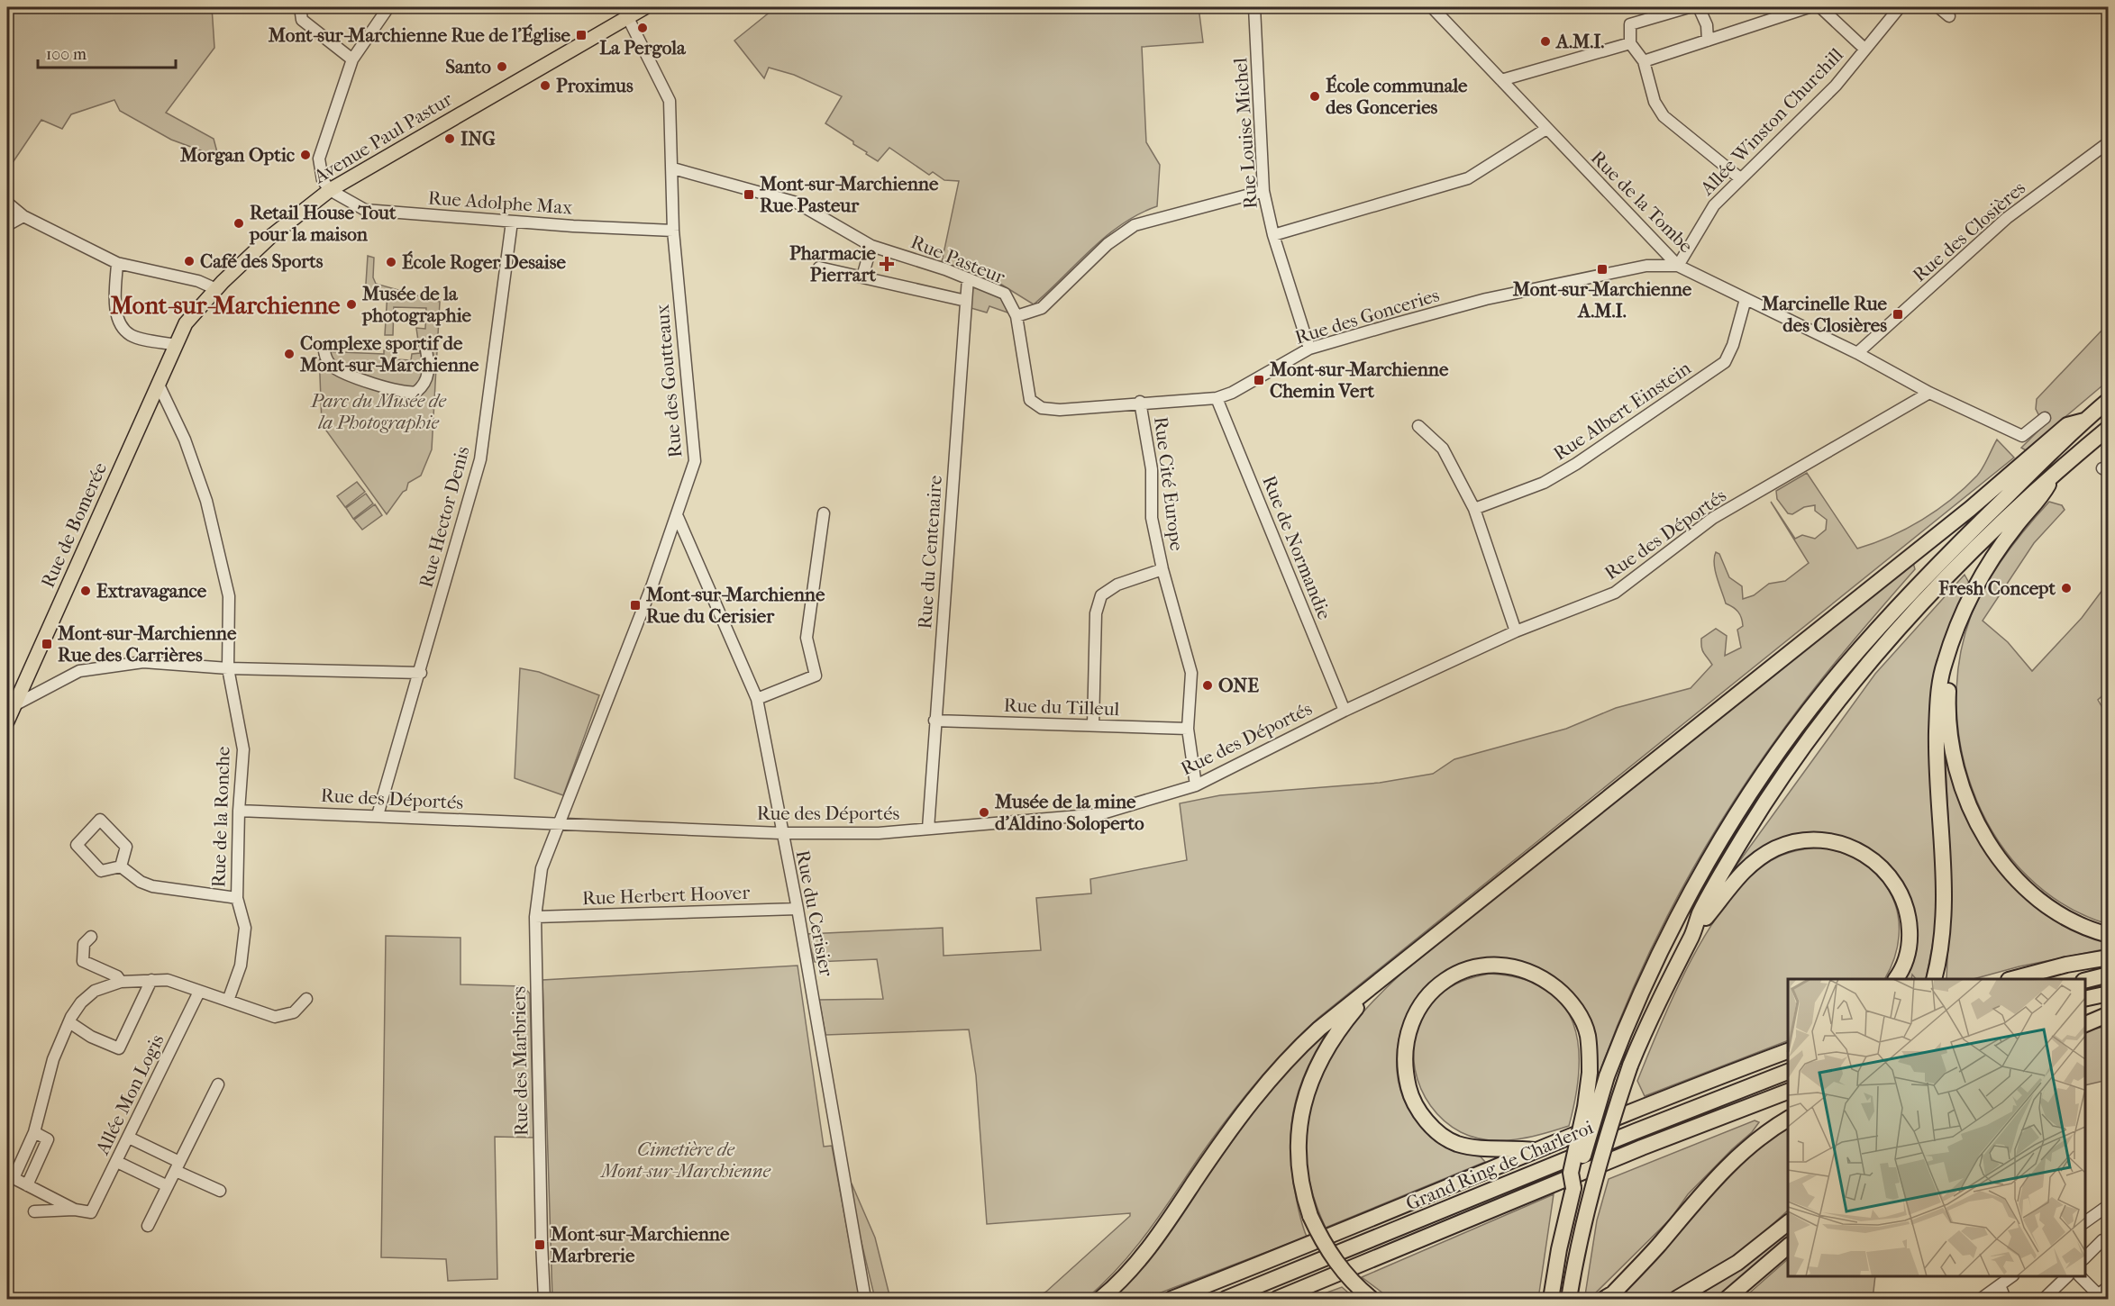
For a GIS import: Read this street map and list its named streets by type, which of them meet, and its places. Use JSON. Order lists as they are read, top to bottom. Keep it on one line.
{"streets":{"highway":["Grand Ring de Charleroi"],"main road":["Avenue Paul Pastur","Rue de Bomerée"],"street":["Allée Winston Churchill","Rue Louise Michel","Rue de la Tombe","Rue Adolphe Max","Rue des Closières","Rue Pasteur","Rue des Gonceries","Rue des Goutteaux","Rue Albert Einstein","Rue Cité Europe","Rue Hector Denis","Rue des Déportés","Rue de Normandie","Rue du Centenaire","Rue du Tilleul","Rue de la Ronche","Rue Herbert Hoover","Rue du Cerisier","Rue des Marbriers","Allée Mon Logis"]},"crossings":[["Allée Winston Churchill","Rue de la Tombe"],["Allée Winston Churchill","Rue des Gonceries"],["Rue Louise Michel","Rue des Gonceries"],["Avenue Paul Pastur","Rue Adolphe Max"],["Avenue Paul Pastur","Rue des Goutteaux"],["Avenue Paul Pastur","Rue de Bomerée"],["Rue de la Tombe","Rue des Closières"],["Rue de la Tombe","Rue des Gonceries"],["Rue de la Tombe","Rue Albert Einstein"],["Rue de la Tombe","Rue des Déportés"],["Rue Adolphe Max","Rue des Goutteaux"],["Rue Adolphe Max","Rue Hector Denis"],["Rue Pasteur","Rue des Gonceries"],["Rue Pasteur","Rue des Goutteaux"],["Rue Pasteur","Rue du Centenaire"],["Rue des Gonceries","Rue Cité Europe"],["Rue des Gonceries","Rue de Normandie"],["Rue des Goutteaux","Rue des Déportés"],["Rue des Goutteaux","Rue du Cerisier"],["Rue des Goutteaux","Rue des Marbriers"],["Rue Cité Europe","Rue des Déportés"],["Rue Cité Europe","Rue du Tilleul"],["Rue Hector Denis","Rue des Déportés"],["Rue de Bomerée","Rue de la Ronche"],["Rue des Déportés","Rue de Normandie"],["Rue des Déportés","Rue du Centenaire"],["Rue des Déportés","Rue de la Ronche"],["Rue des Déportés","Rue du Cerisier"],["Rue des Déportés","Rue des Marbriers"],["Rue du Centenaire","Rue du Tilleul"],["Rue Herbert Hoover","Rue du Cerisier"],["Rue Herbert Hoover","Rue des Marbriers"]],"districts":["Mont-sur-Marchienne"],"parks":["Parc du Musée de la Photographie","Cimetière de Mont-sur-Marchienne"],"places":{"other":["La Pergola","A.M.I.","Santo","Proximus","École communale des Gonceries","ING","Morgan Optic","Retail House Tout pour la maison","Café des Sports","École Roger Desaise","Musée de la photographie","Complexe sportif de Mont-sur-Marchienne","Fresh Concept","Extravagance","ONE","Musée de la mine d'Aldino Soloperto"],"transit":["Mont-sur-Marchienne Rue de l'Église","Mont-sur-Marchienne Rue Pasteur","Mont-sur-Marchienne A.M.I.","Marcinelle Rue des Closières","Mont-sur-Marchienne Chemin Vert","Mont-sur-Marchienne Rue du Cerisier","Mont-sur-Marchienne Rue des Carrières","Mont-sur-Marchienne Marbrerie"],"health":["Pharmacie Pierrart"]},"scale_bar":"100 m"}
